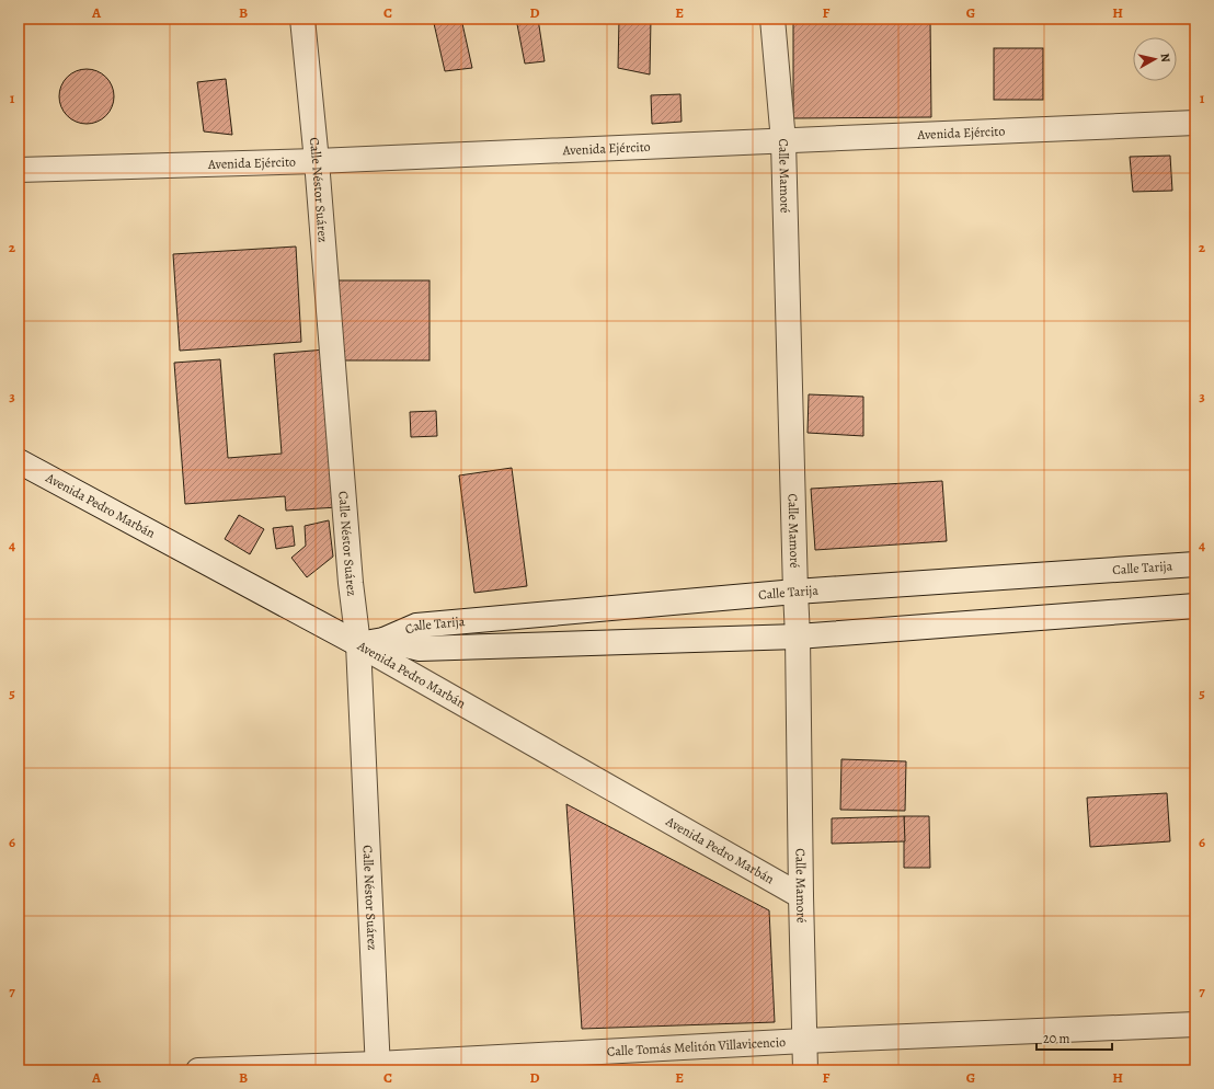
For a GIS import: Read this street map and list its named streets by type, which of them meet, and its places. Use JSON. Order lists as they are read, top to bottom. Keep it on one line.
{"streets":{"street":["Avenida Ejército","Calle Mamoré","Calle Néstor Suárez","Avenida Pedro Marbán","Calle Tarija","Calle Tomás Melitón Villavicencio"]},"crossings":[["Avenida Ejército","Calle Mamoré"],["Avenida Ejército","Calle Néstor Suárez"],["Calle Mamoré","Avenida Pedro Marbán"],["Calle Mamoré","Calle Tarija"],["Calle Mamoré","Calle Tomás Melitón Villavicencio"],["Calle Néstor Suárez","Avenida Pedro Marbán"],["Calle Néstor Suárez","Calle Tarija"],["Calle Néstor Suárez","Calle Tomás Melitón Villavicencio"],["Avenida Pedro Marbán","Calle Tarija"]],"scale_bar":"20 m","north":"right","grid":{"columns":["A","B","C","D","E","F","G","H"],"rows":["1","2","3","4","5","6","7"]}}
